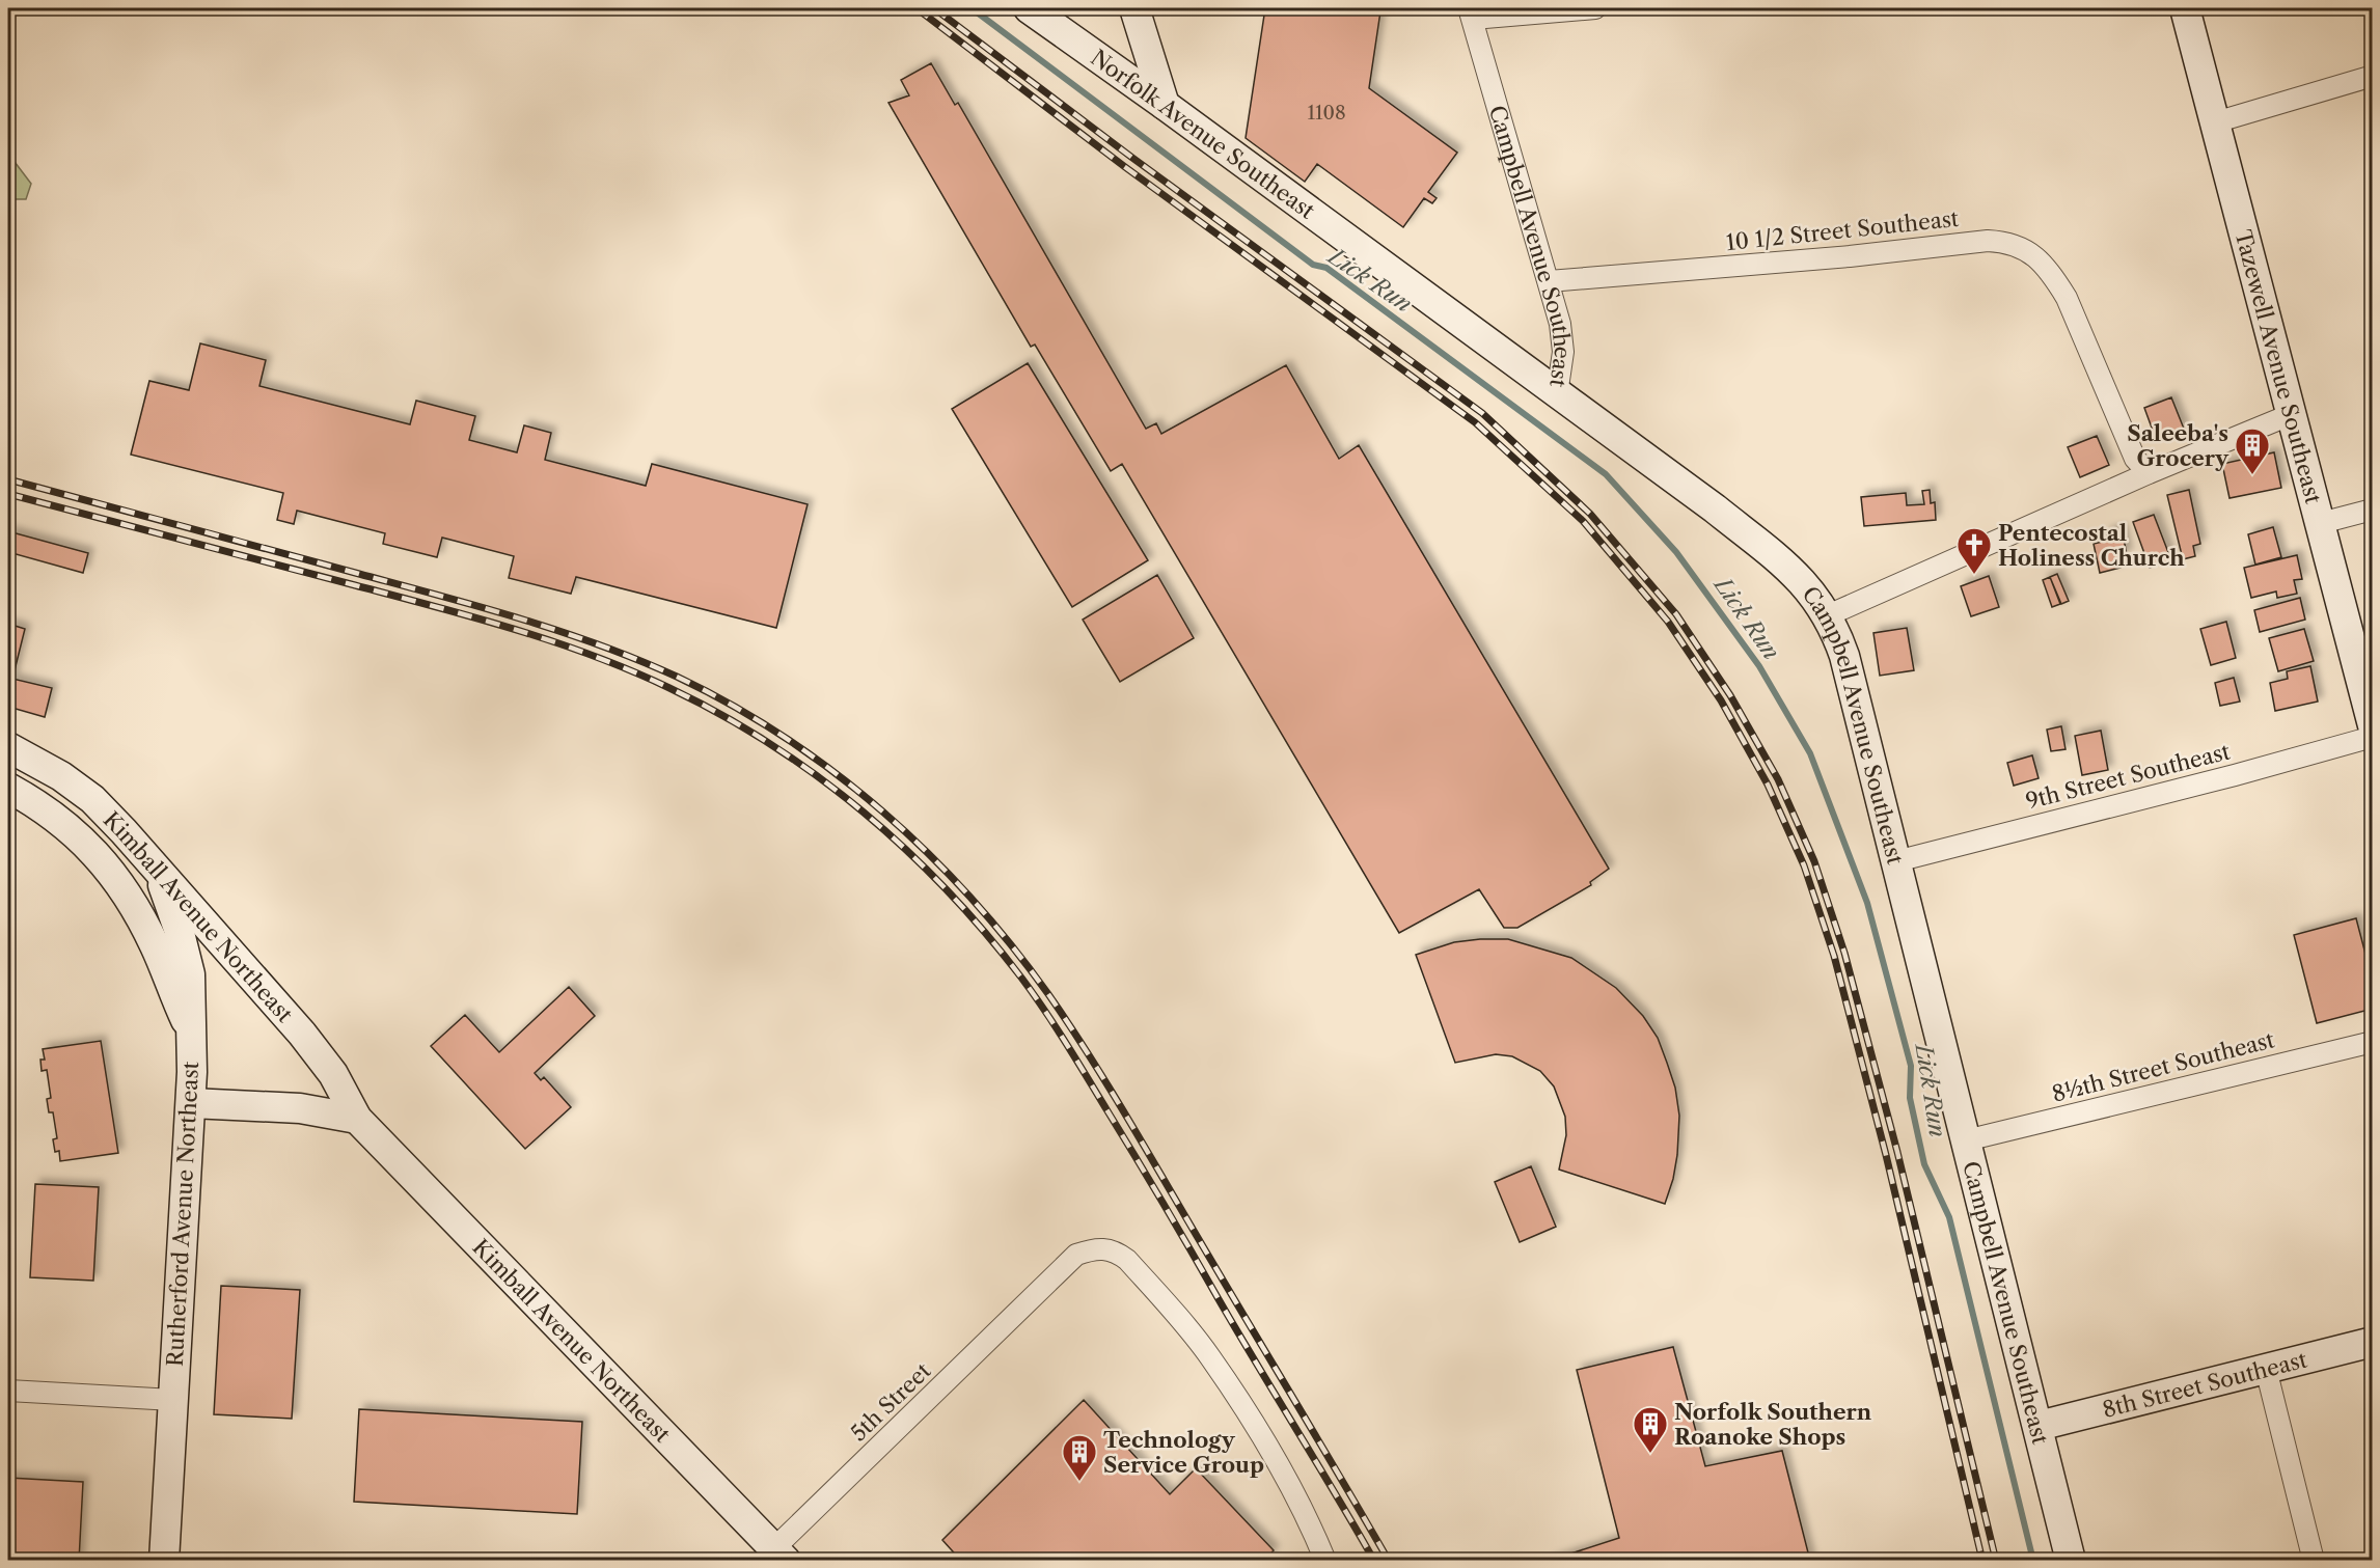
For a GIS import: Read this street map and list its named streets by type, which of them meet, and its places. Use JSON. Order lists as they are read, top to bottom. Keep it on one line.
{"streets":{"street":["Norfolk Avenue Southeast","10 1/2 Street Southeast","Campbell Avenue Southeast","Tazewell Avenue Southeast","9th Street Southeast","Kimball Avenue Northeast","8½th Street Southeast","Rutherford Avenue Northeast","8th Street Southeast","5th Street"]},"crossings":[["Norfolk Avenue Southeast","Campbell Avenue Southeast"],["10 1/2 Street Southeast","Campbell Avenue Southeast"],["Campbell Avenue Southeast","9th Street Southeast"],["Campbell Avenue Southeast","8½th Street Southeast"],["Campbell Avenue Southeast","8th Street Southeast"],["Kimball Avenue Northeast","Rutherford Avenue Northeast"],["Kimball Avenue Northeast","5th Street"]],"water":["Lick Run"],"places":{"building":["Saleeba's Grocery","Norfolk Southern Roanoke Shops","Technology Service Group"],"church":["Pentecostal Holiness Church"]},"house_numbers":["1108"]}
